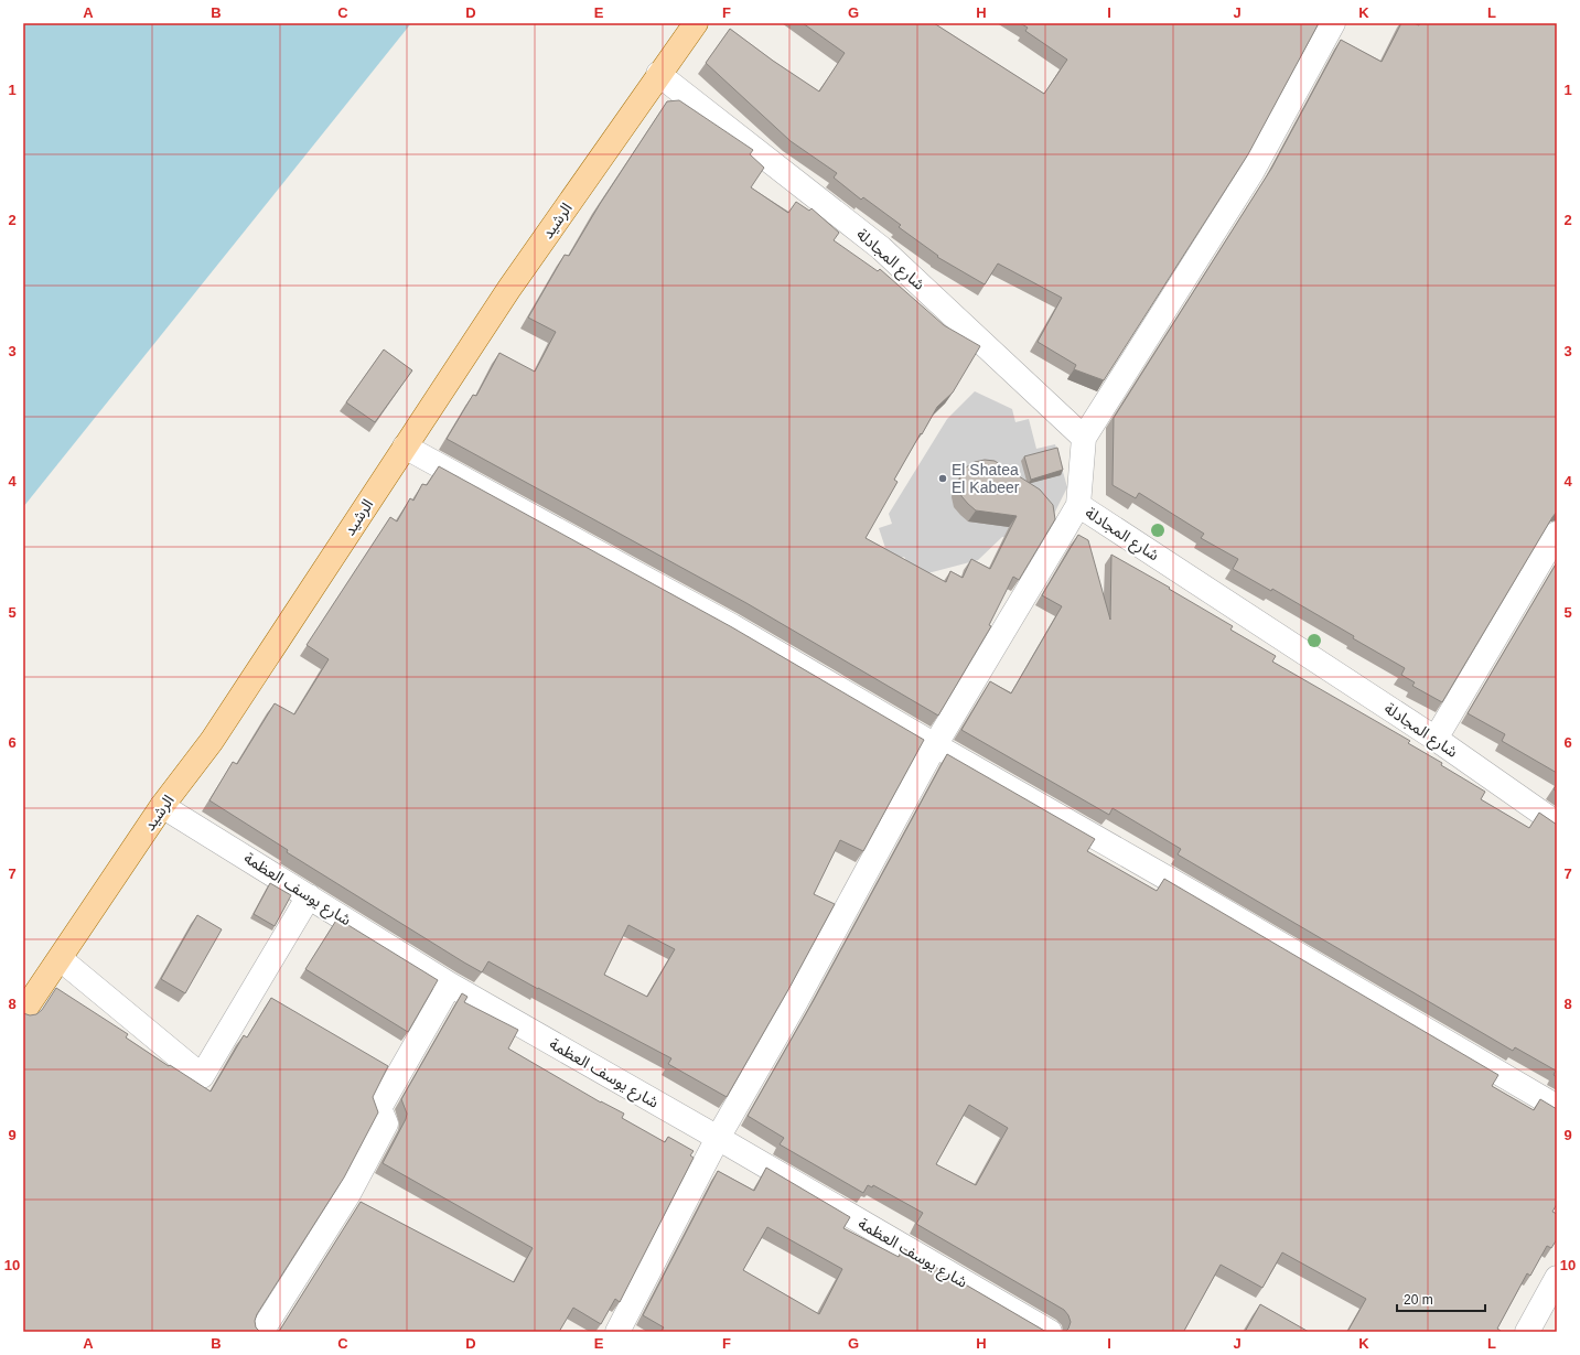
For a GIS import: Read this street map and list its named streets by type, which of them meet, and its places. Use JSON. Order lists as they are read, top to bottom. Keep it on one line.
{"streets":{"main road":["الرشيد"],"street":["شارع المجادلة","شارع يوسف العظمة"]},"crossings":[["الرشيد","شارع المجادلة"],["الرشيد","شارع يوسف العظمة"]],"places":["El Shatea El Kabeer"],"scale_bar":"20 m","grid":{"columns":["A","B","C","D","E","F","G","H","I","J","K","L"],"rows":["1","2","3","4","5","6","7","8","9","10"]}}
